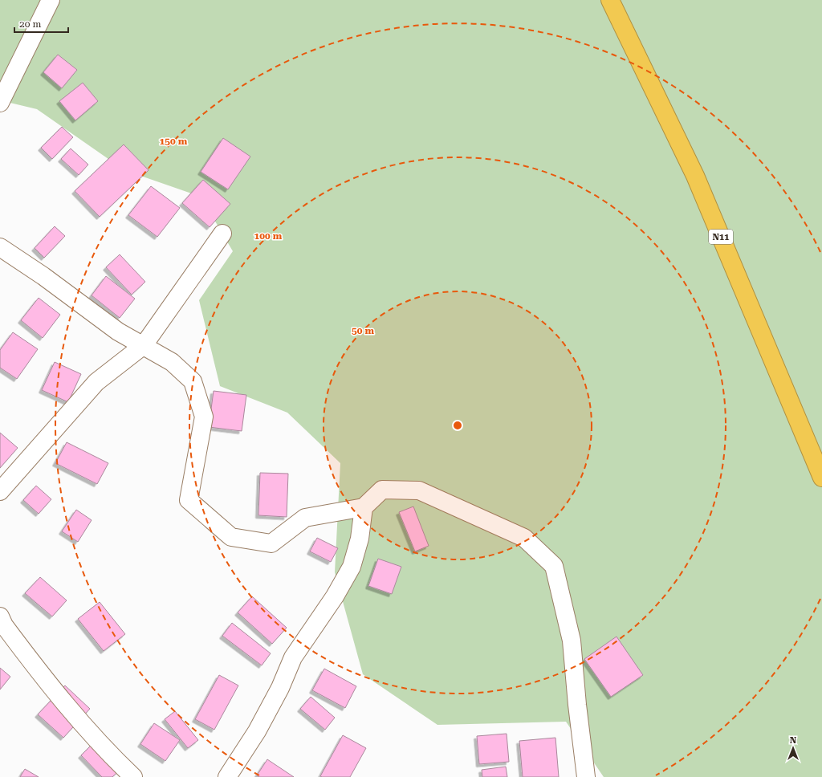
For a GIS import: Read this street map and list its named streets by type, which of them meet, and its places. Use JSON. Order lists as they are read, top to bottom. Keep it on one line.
{"streets":{"highway":["N11"]},"scale_bar":"20 m","north":"top","rings":["150 m","100 m","50 m"]}
